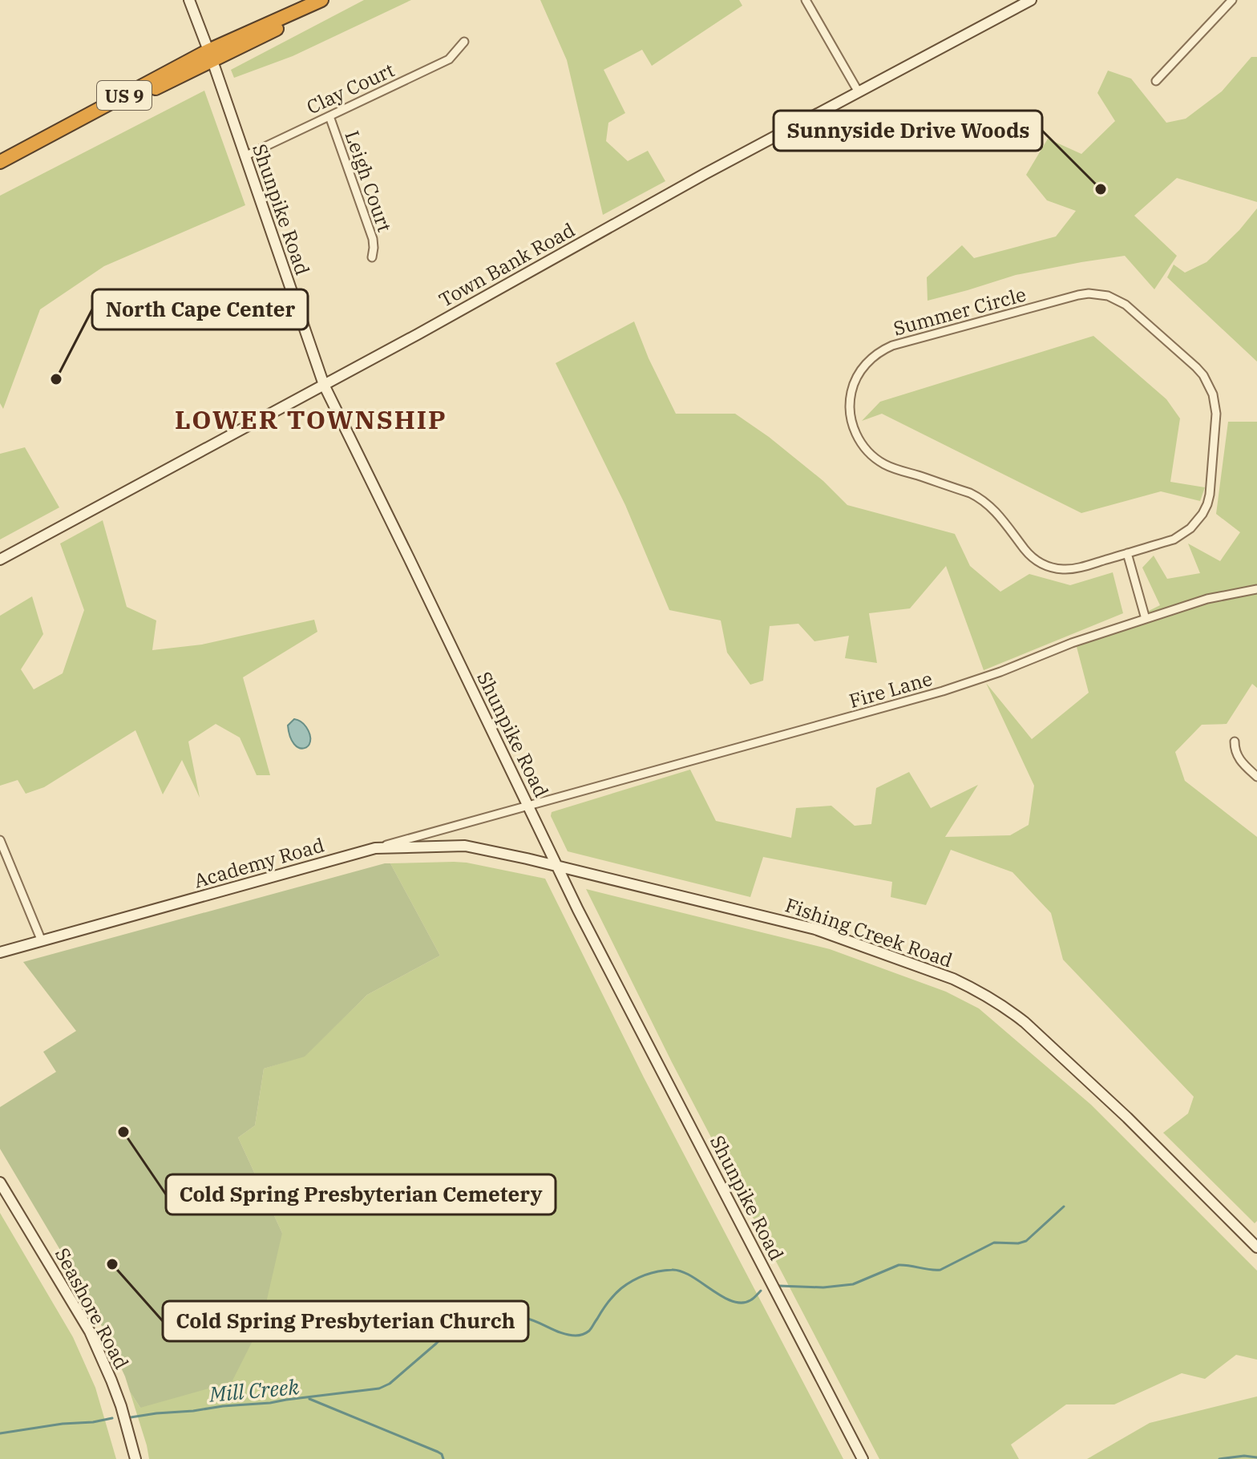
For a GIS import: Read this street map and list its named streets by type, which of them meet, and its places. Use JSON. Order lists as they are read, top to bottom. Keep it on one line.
{"streets":{"highway":["US 9"],"street":["Clay Court","Leigh Court","Shunpike Road","Town Bank Road","Summer Circle","Fire Lane","Academy Road","Fishing Creek Road","Seashore Road"]},"crossings":[["Clay Court","Leigh Court"],["Clay Court","Shunpike Road"],["US 9","Shunpike Road"],["Shunpike Road","Town Bank Road"],["Shunpike Road","Fire Lane"],["Shunpike Road","Academy Road"],["Shunpike Road","Fishing Creek Road"],["Fire Lane","Academy Road"],["Academy Road","Fishing Creek Road"]],"districts":["LOWER TOWNSHIP"],"water":["Mill Creek"],"places":["Sunnyside Drive Woods","North Cape Center","Cold Spring Presbyterian Cemetery","Cold Spring Presbyterian Church"]}
